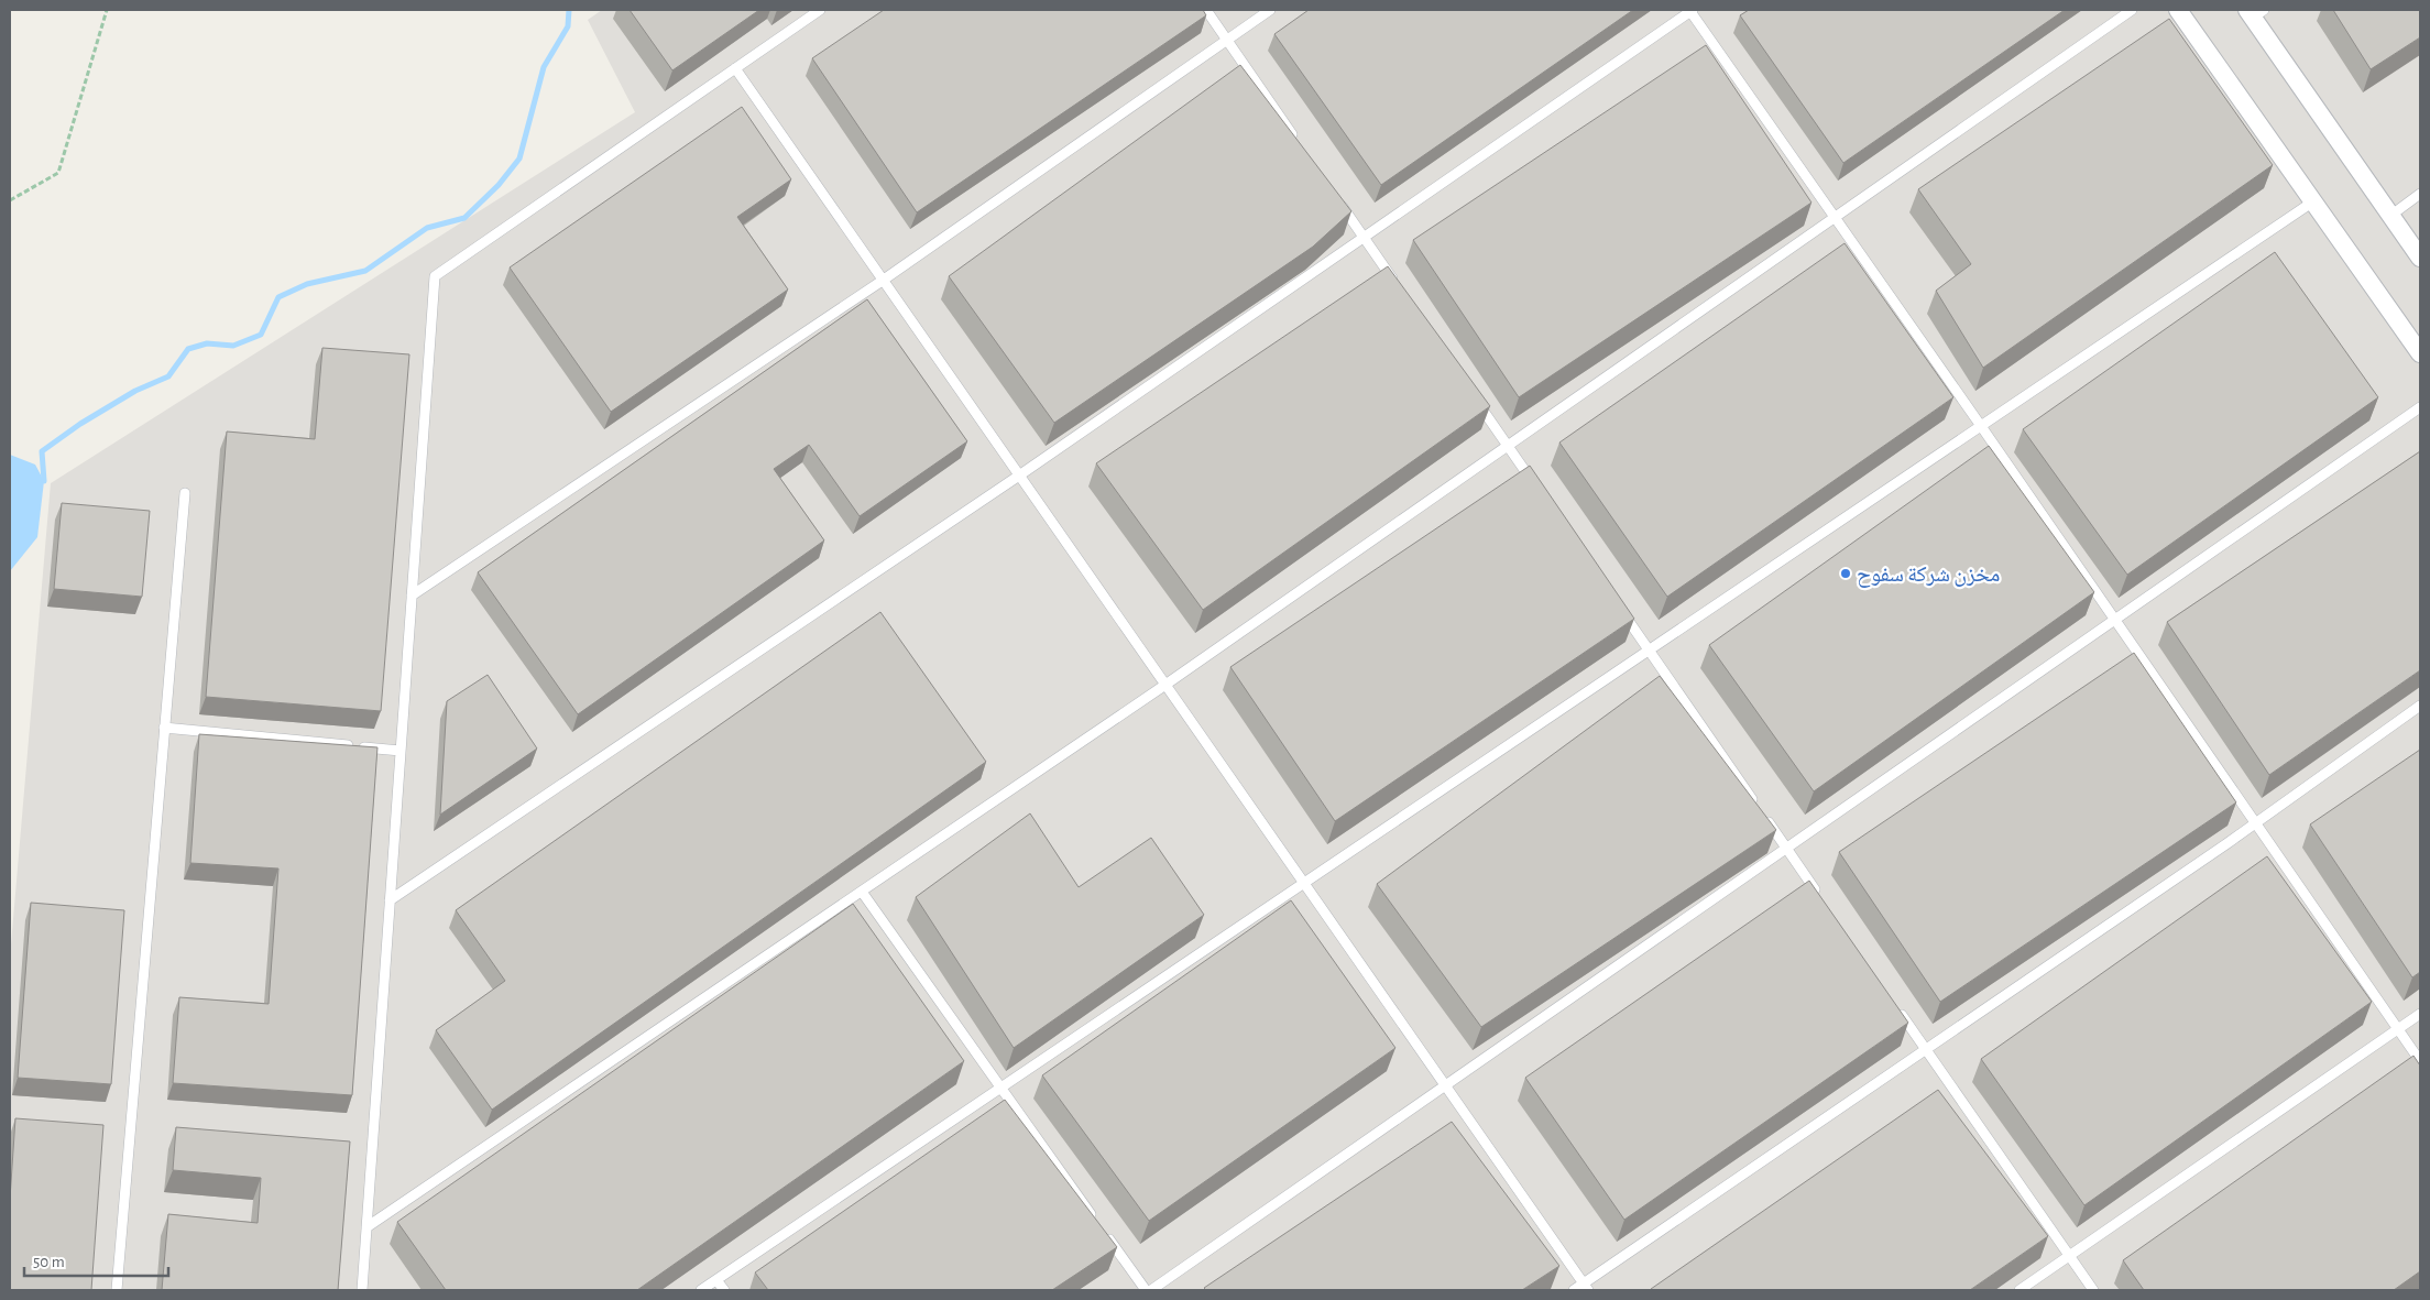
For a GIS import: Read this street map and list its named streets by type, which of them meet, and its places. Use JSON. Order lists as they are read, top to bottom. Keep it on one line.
{"places":["مخزن شركة سفوح"],"scale_bar":"50 m"}
